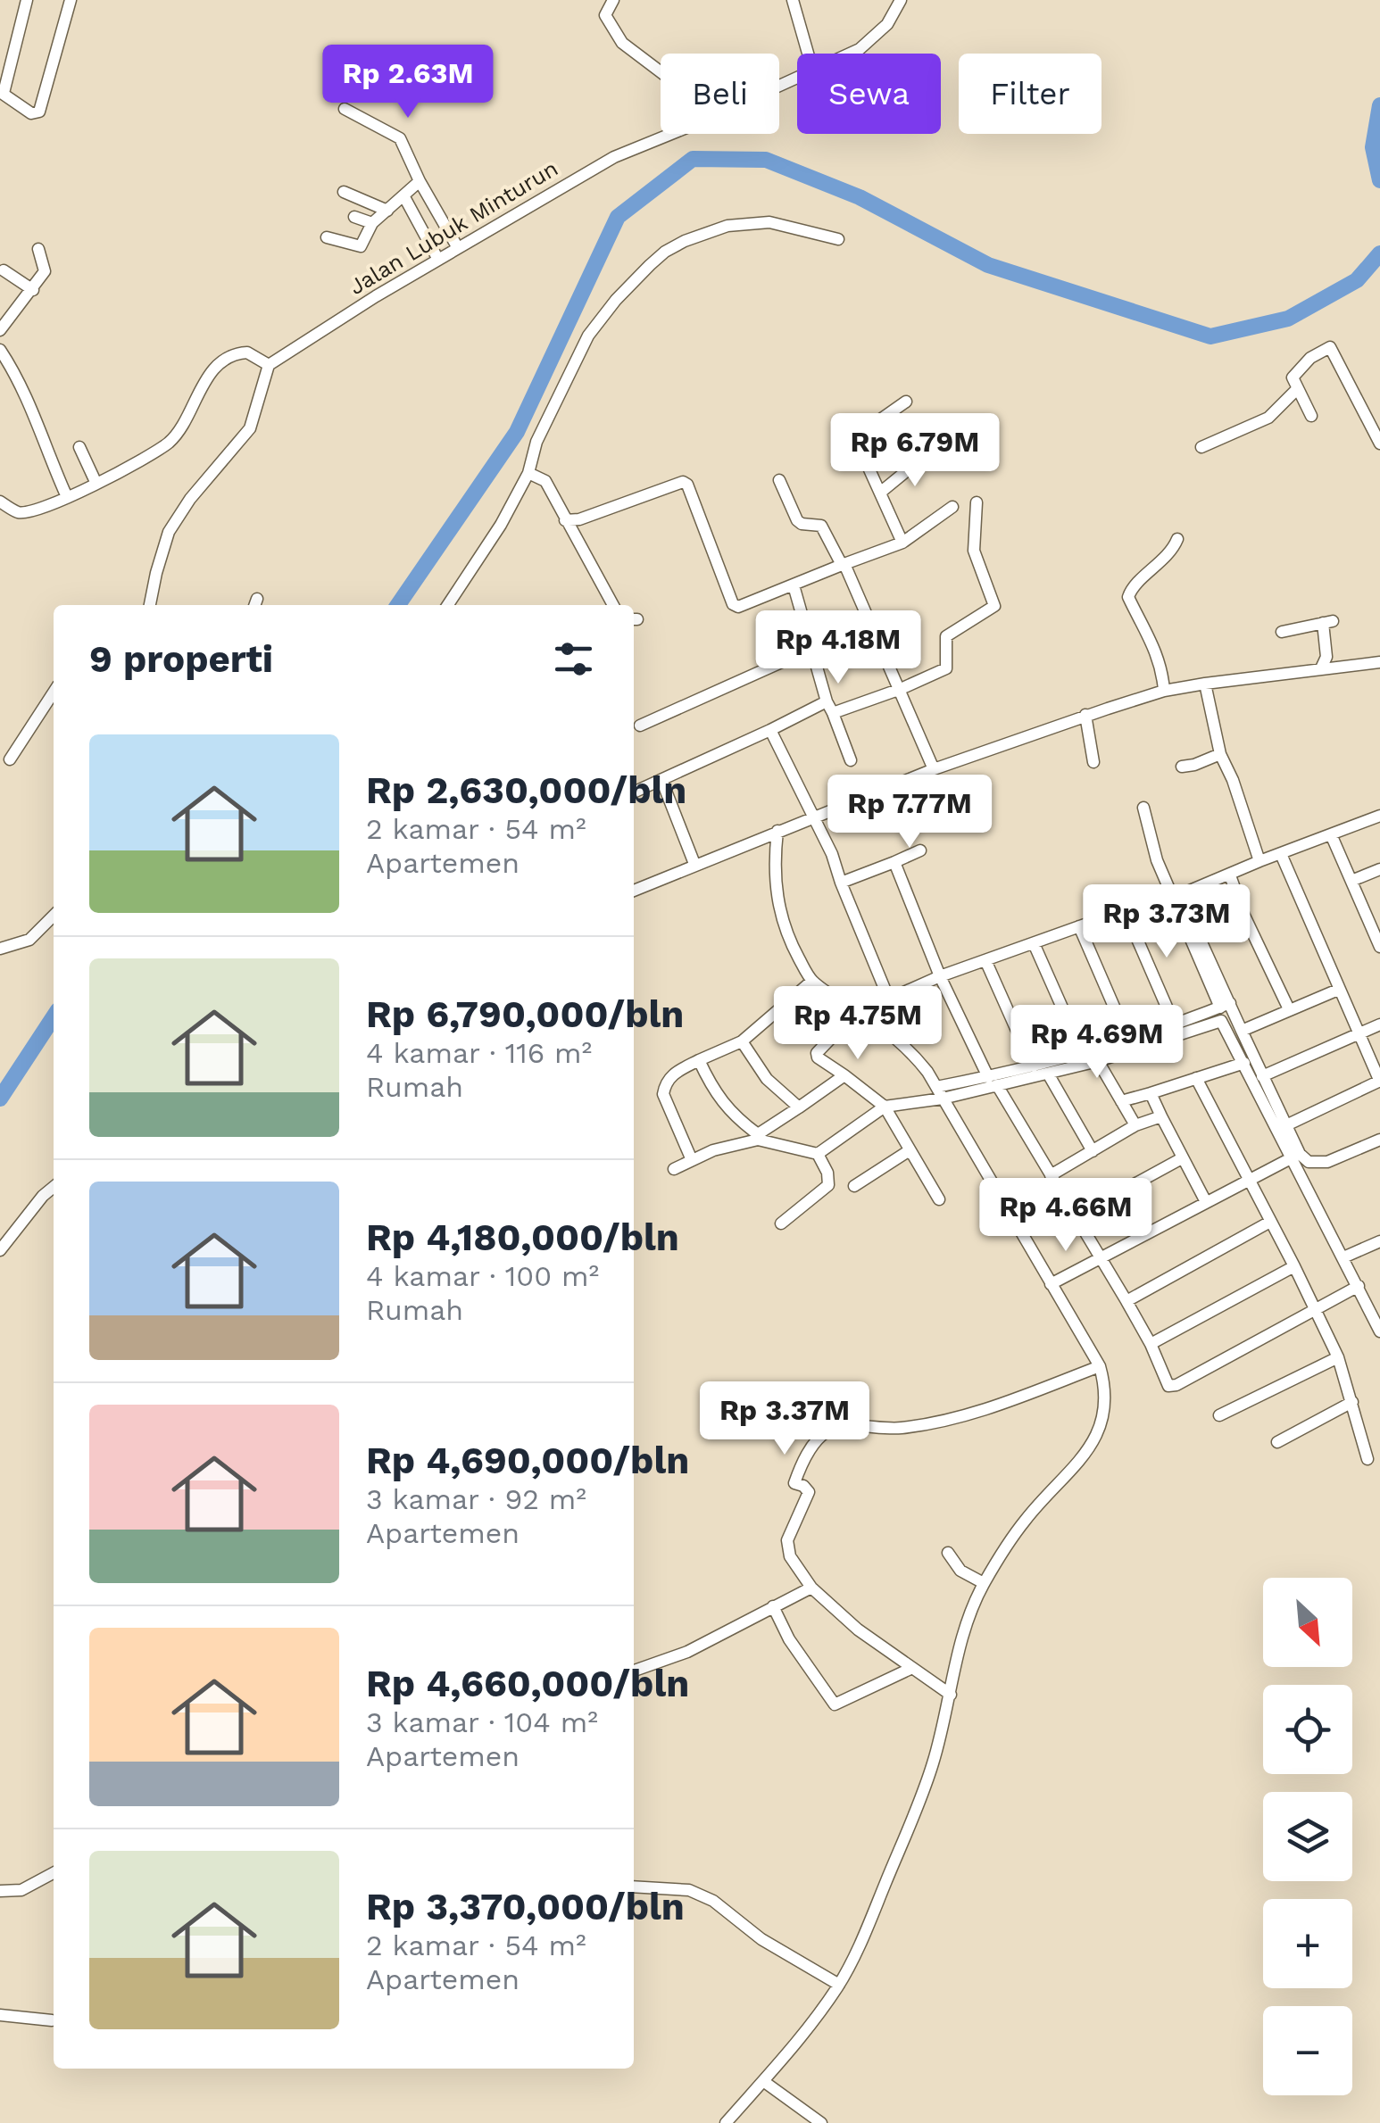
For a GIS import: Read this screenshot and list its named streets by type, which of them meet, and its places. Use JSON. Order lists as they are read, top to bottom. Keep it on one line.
{"streets":{"street":["Jalan Lubuk Minturun"]},"north":"bottom right","page":{"price":["Rp 2.63M","Rp 6.79M","Rp 4.18M","Rp 7.77M","Rp 3.73M","Rp 4.75M","Rp 4.69M","Rp 4.66M","Rp 3.37M"],"chip":["Beli","Sewa","Filter"],"heading":"9 properti","list":[{"name":"Rp 2,630,000/bln","note":"2 kamar · 54 m² · Apartemen"},{"name":"Rp 6,790,000/bln","note":"4 kamar · 116 m² · Rumah"},{"name":"Rp 4,180,000/bln","note":"4 kamar · 100 m² · Rumah"},{"name":"Rp 4,690,000/bln","note":"3 kamar · 92 m² · Apartemen"},{"name":"Rp 4,660,000/bln","note":"3 kamar · 104 m² · Apartemen"},{"name":"Rp 3,370,000/bln","note":"2 kamar · 54 m² · Apartemen"}],"map_buttons":["+","−"]}}
